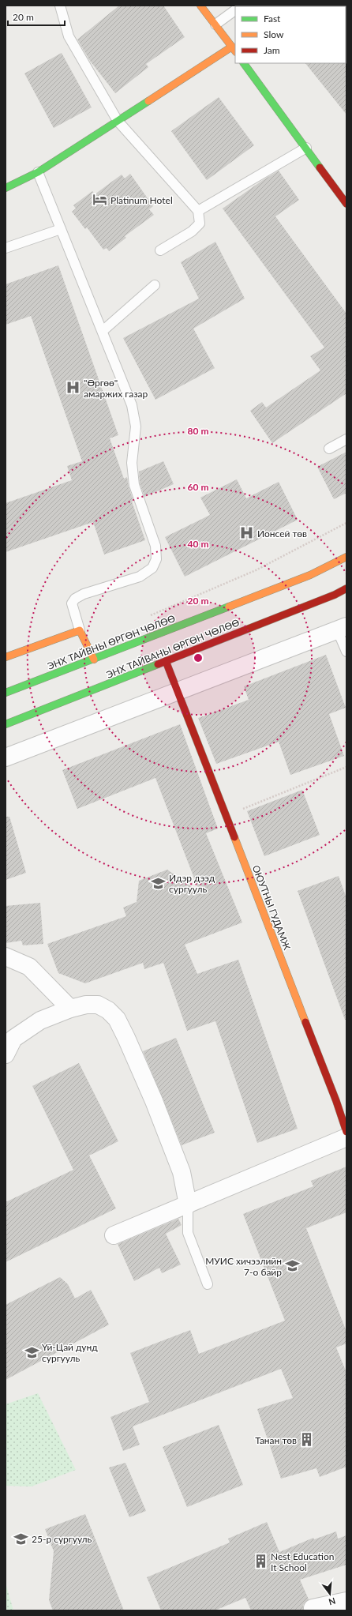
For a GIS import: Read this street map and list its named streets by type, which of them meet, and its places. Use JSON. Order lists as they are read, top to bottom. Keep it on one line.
{"streets":{"main road":["ЭНХ ТАЙВНЫ ӨРГӨН ЧӨЛӨӨ","ЭНХ ТАЙВАНЫ ӨРГӨН ЧӨЛӨӨ","ОЮУТНЫ ГУДАМЖ"]},"crossings":[["ЭНХ ТАЙВАНЫ ӨРГӨН ЧӨЛӨӨ","ОЮУТНЫ ГУДАМЖ"]],"places":{"hotel":["Platinum Hotel"],"hospital":["\"Өргөө\" амаржих газар","Ионсей төв"],"school or university":["Идэр дээд сургууль","МУИС хичээлийн 7-о байр","Үй-Цай дунд сургууль","25-р сургууль"],"building":["Танан төв","Nest Education It School"]},"legend":["Fast","Slow","Jam"],"scale_bar":"20 m","north":"bottom","rings":["80 m","60 m","40 m","20 m"]}
